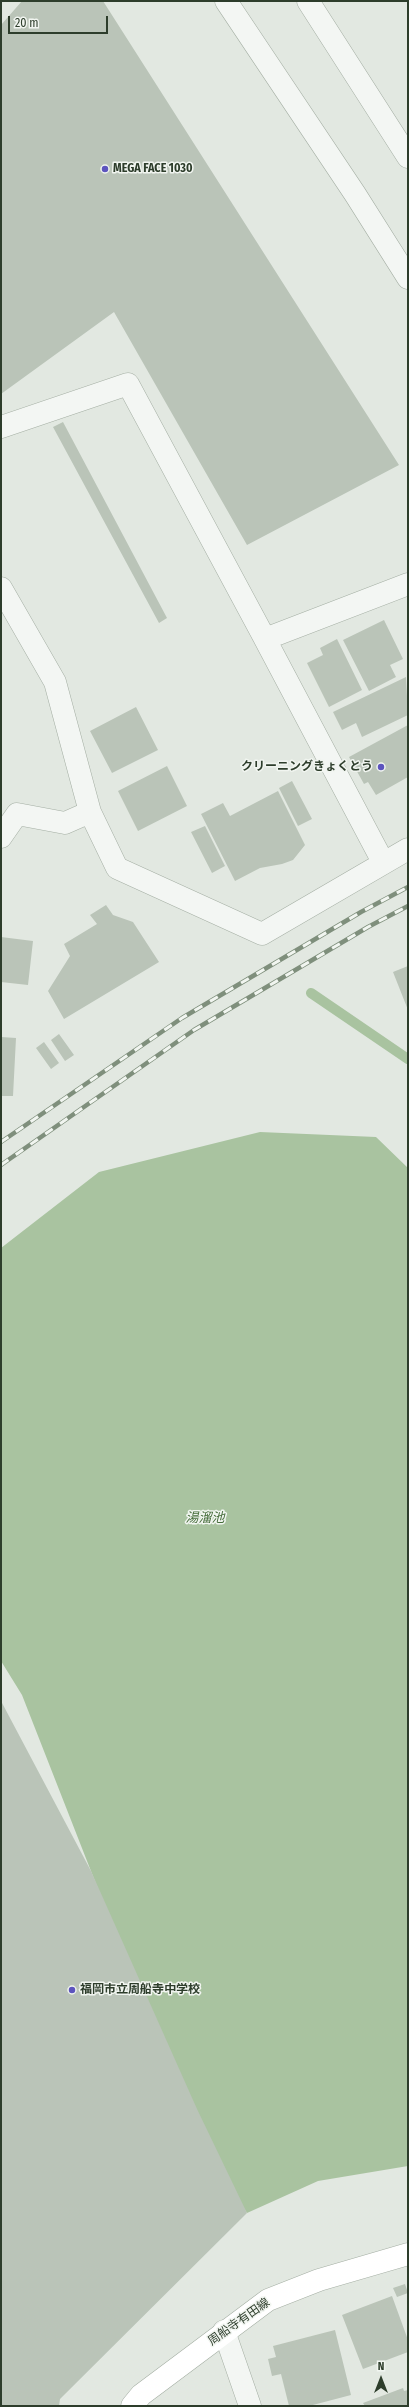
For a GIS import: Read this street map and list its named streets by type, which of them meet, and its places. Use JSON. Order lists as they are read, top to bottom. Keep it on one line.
{"streets":{"main road":["周船寺有田線"]},"water":["湯溜池"],"places":["MEGA FACE 1030","クリーニングきょくとう","福岡市立周船寺中学校"],"scale_bar":"20 m","north":"top"}
